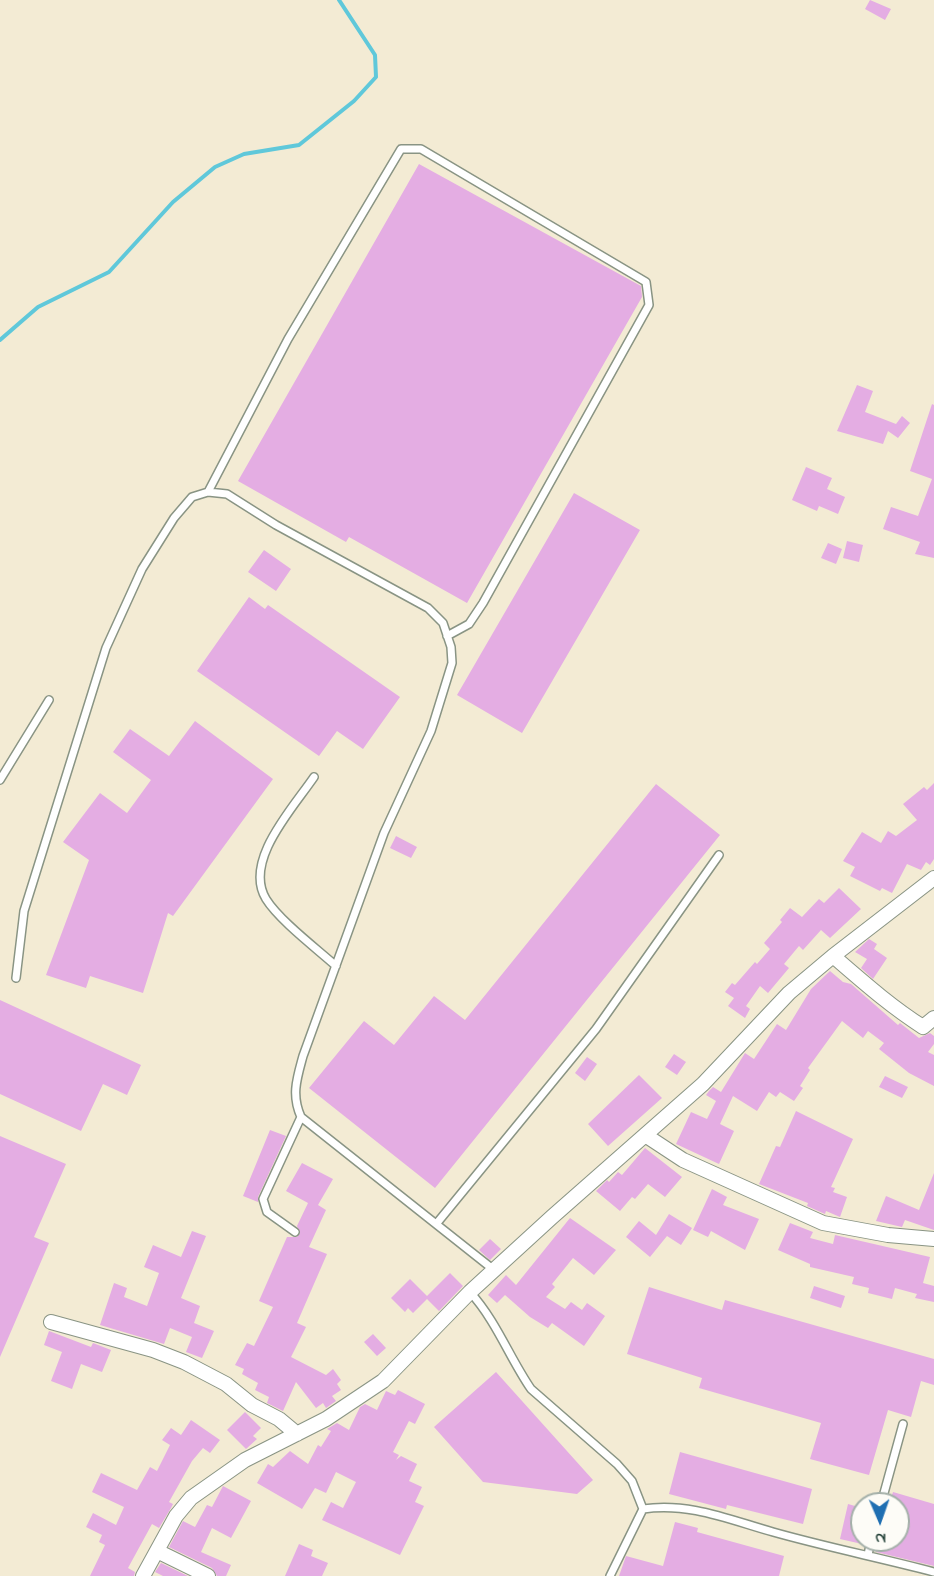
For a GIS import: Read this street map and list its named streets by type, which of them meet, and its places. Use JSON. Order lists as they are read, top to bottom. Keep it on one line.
{"north":"bottom"}
